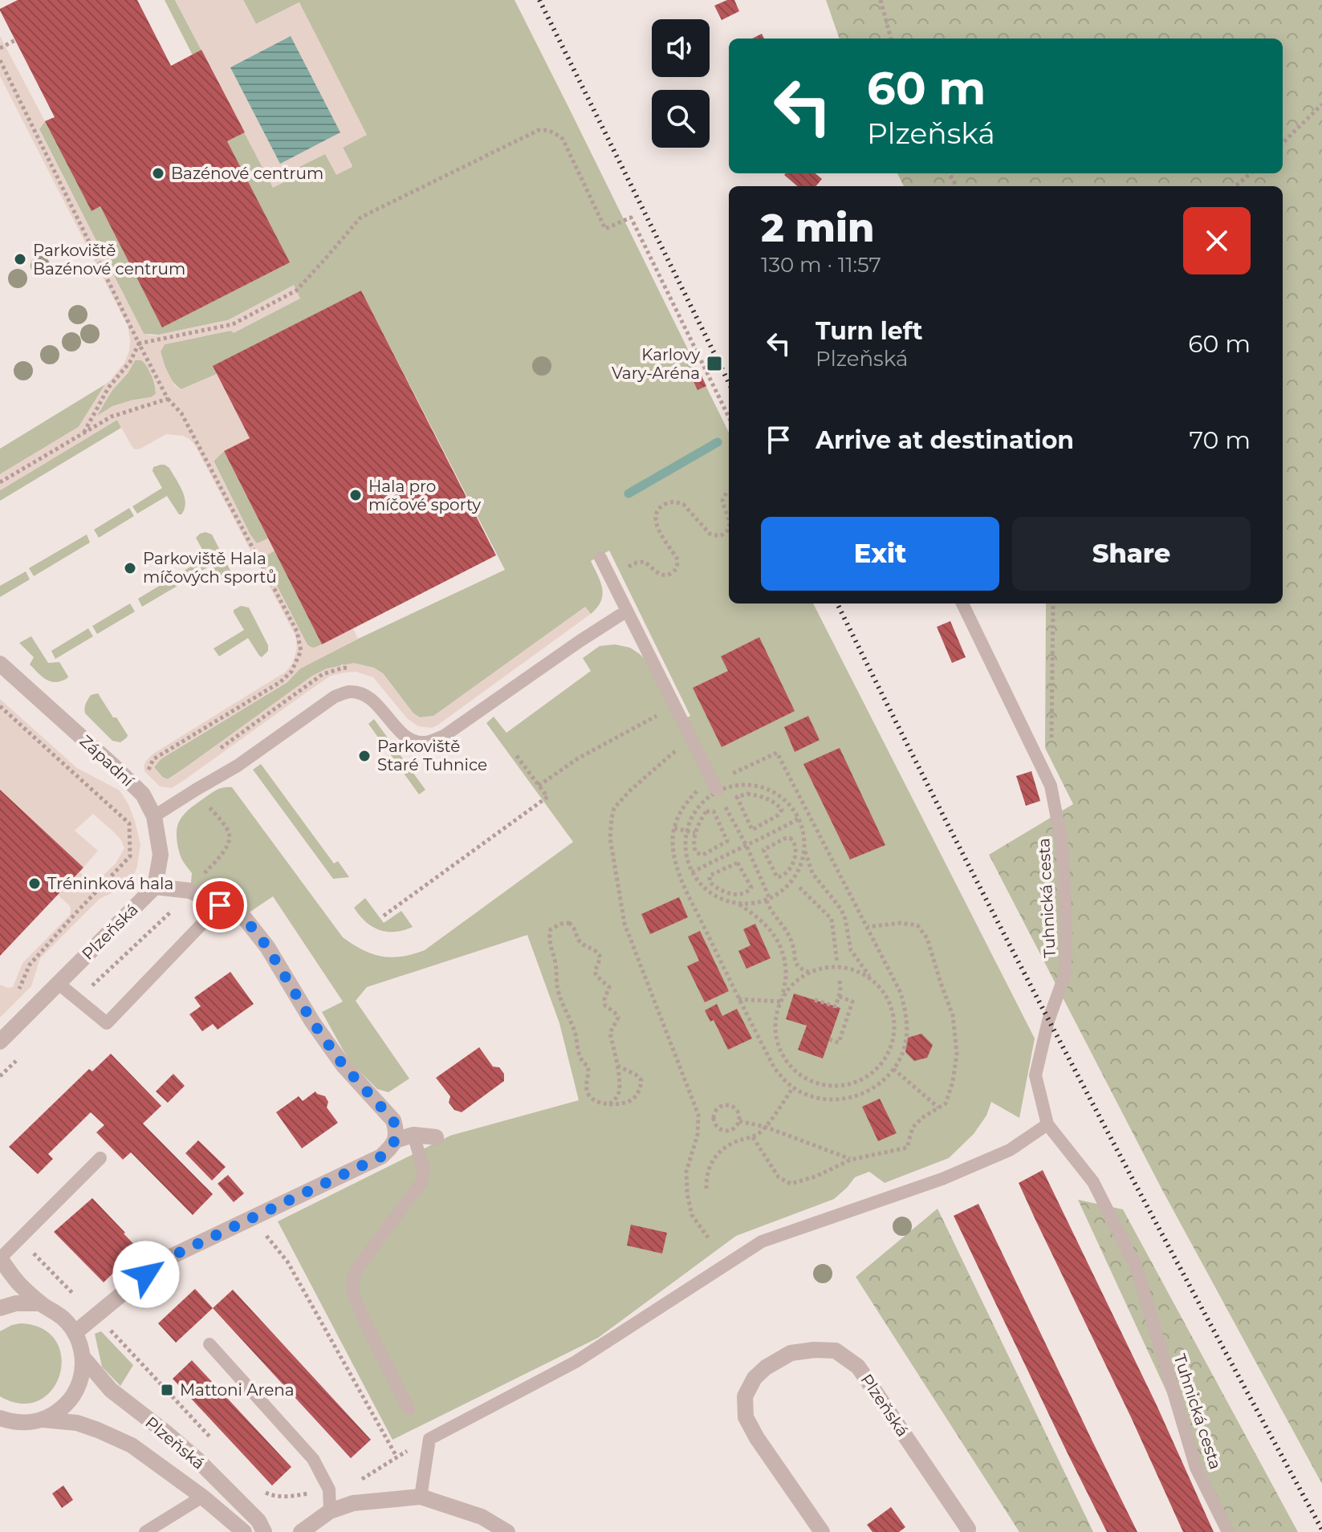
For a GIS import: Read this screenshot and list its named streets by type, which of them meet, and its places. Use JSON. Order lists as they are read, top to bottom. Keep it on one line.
{"streets":{"street":["Západní","Plzeňská"],"lane":["Tuhnická cesta"]},"crossings":[["Západní","Plzeňská"]],"places":{"other":["Bazénové centrum","Parkoviště Bazénové centrum","Hala pro míčové sporty","Parkoviště Hala míčových sportů","Parkoviště Staré Tuhnice","Tréninková hala"],"transit":["Karlovy Vary-Aréna","Mattoni Arena"]},"page":{"turn":["60 m","Plzeňská"],"heading":["2 min","130 m · 11:57"],"list":[{"name":"Turn left","note":"Plzeňská","value":"60 m"},{"name":"Arrive at destination","value":"70 m"}],"buttons":["Exit","Share"]}}
